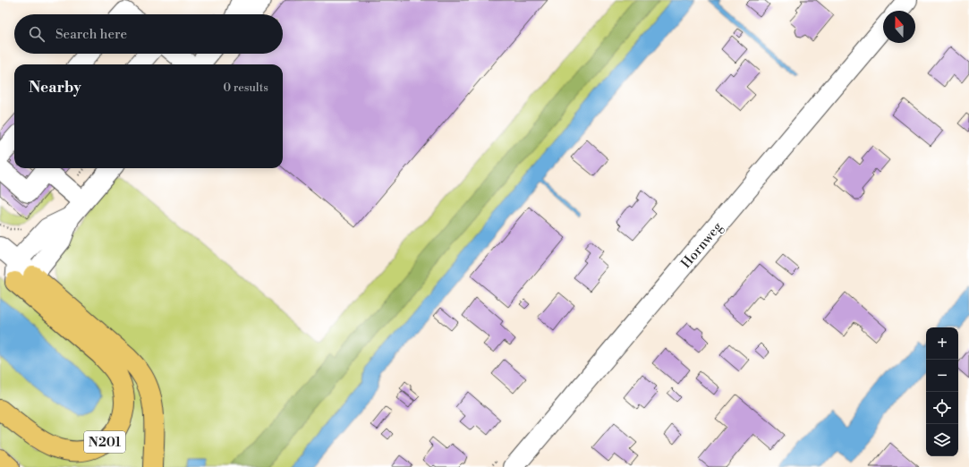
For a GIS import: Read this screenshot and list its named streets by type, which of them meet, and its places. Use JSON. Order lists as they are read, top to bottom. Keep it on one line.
{"streets":{"highway":["N201"],"street":["Hornweg"]},"north":"top","page":{"search":"Search here","heading":["Nearby","0 results"],"map_buttons":["+","−"]}}
